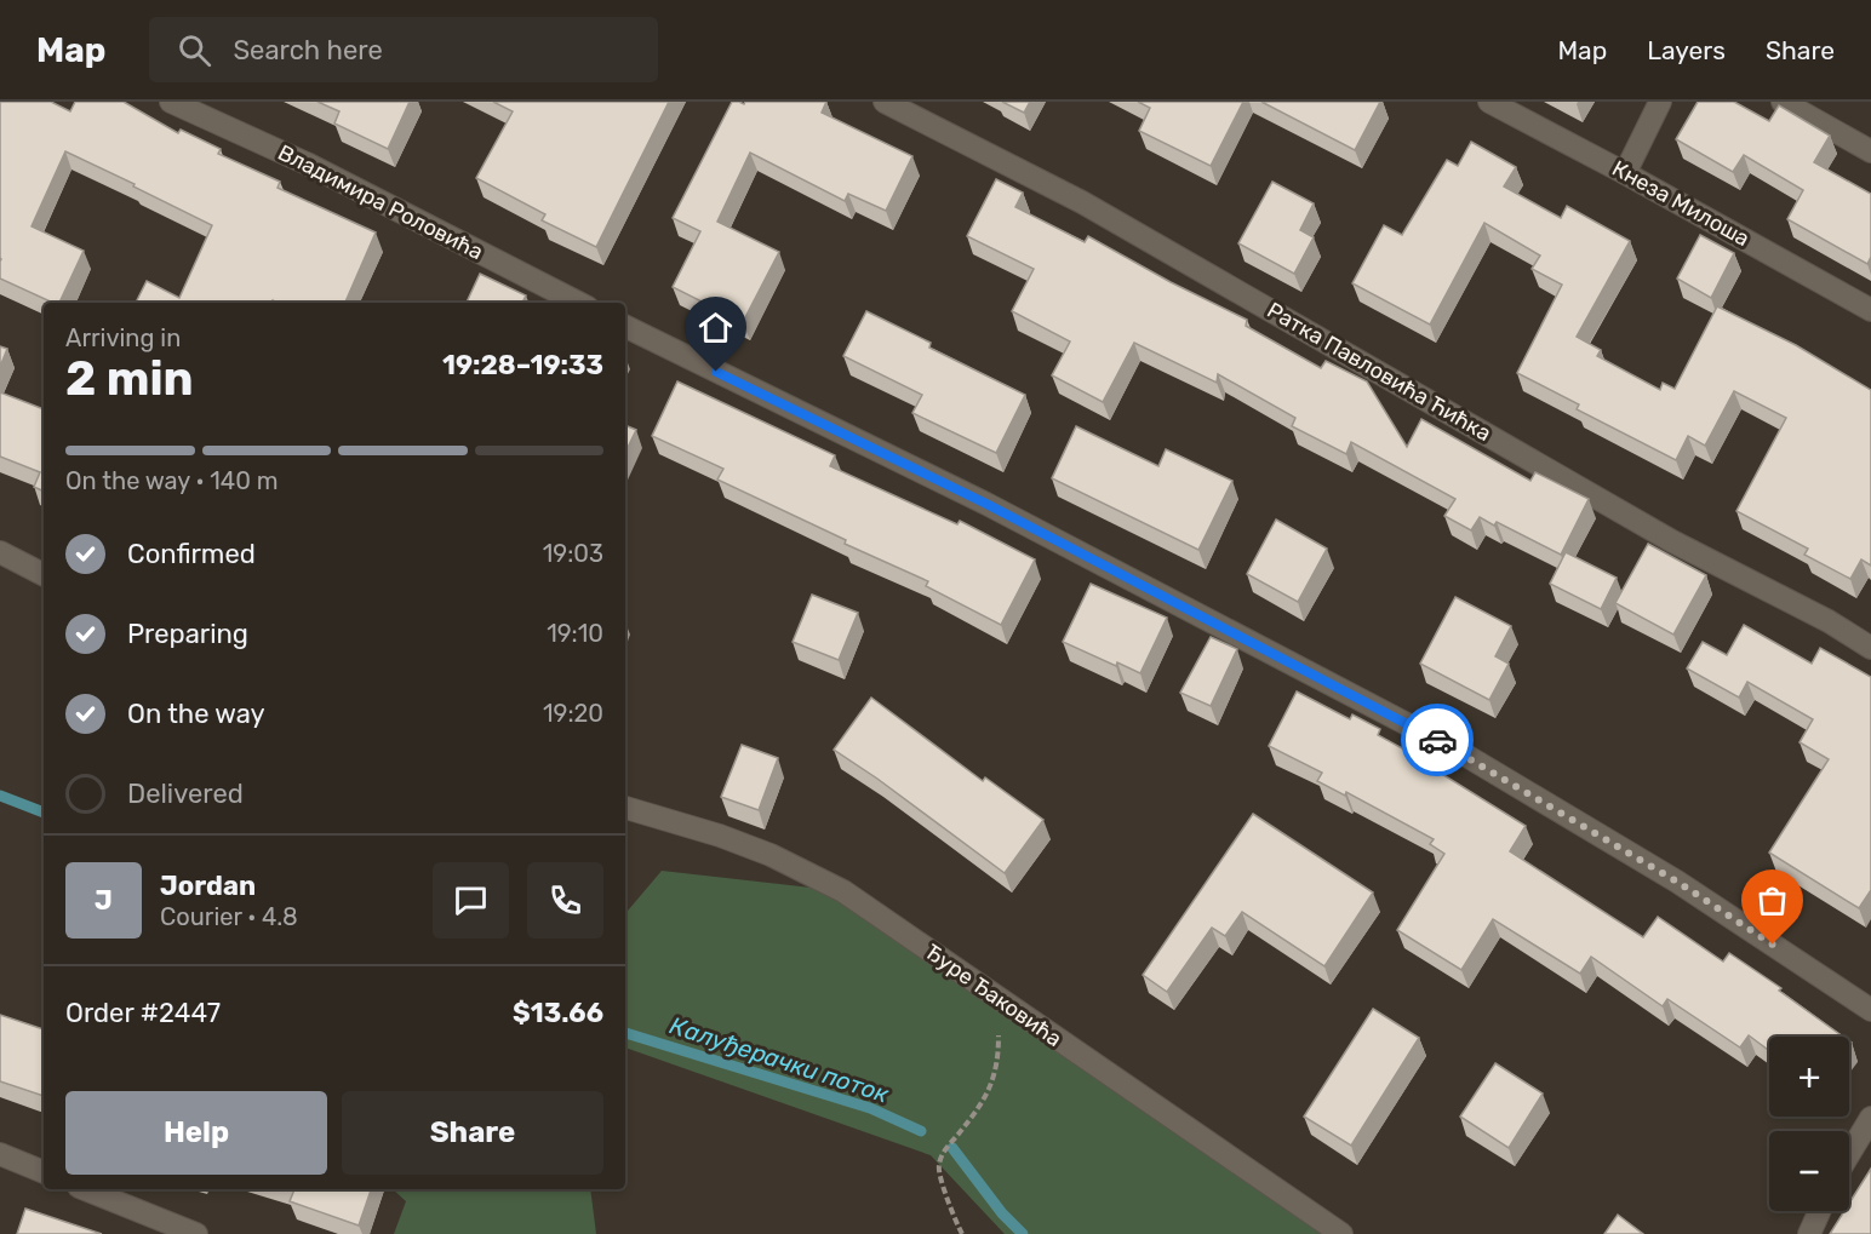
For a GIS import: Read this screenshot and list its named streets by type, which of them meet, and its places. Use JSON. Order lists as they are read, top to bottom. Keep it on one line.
{"streets":{"street":["Владимира Роловића","Кнеза Милоша","Ратка Павловића Ћићка","Ђуре Ђаковића"]},"water":["Калуђерачки поток"],"page":{"header":"Map","search":"Search here","nav":["Map","Layers","Share"],"heading":["2 min","Arriving in","19:28–19:33"],"panel":["Jordan","Courier · 4.8","Order #2447","$13.66"],"bar":"On the way · 140 m","list":[["Confirmed","19:03"],["Preparing","19:10"],["On the way","19:20"],"Delivered"],"round":"J","map_buttons":["+","−"],"buttons":["Help","Share"]}}
